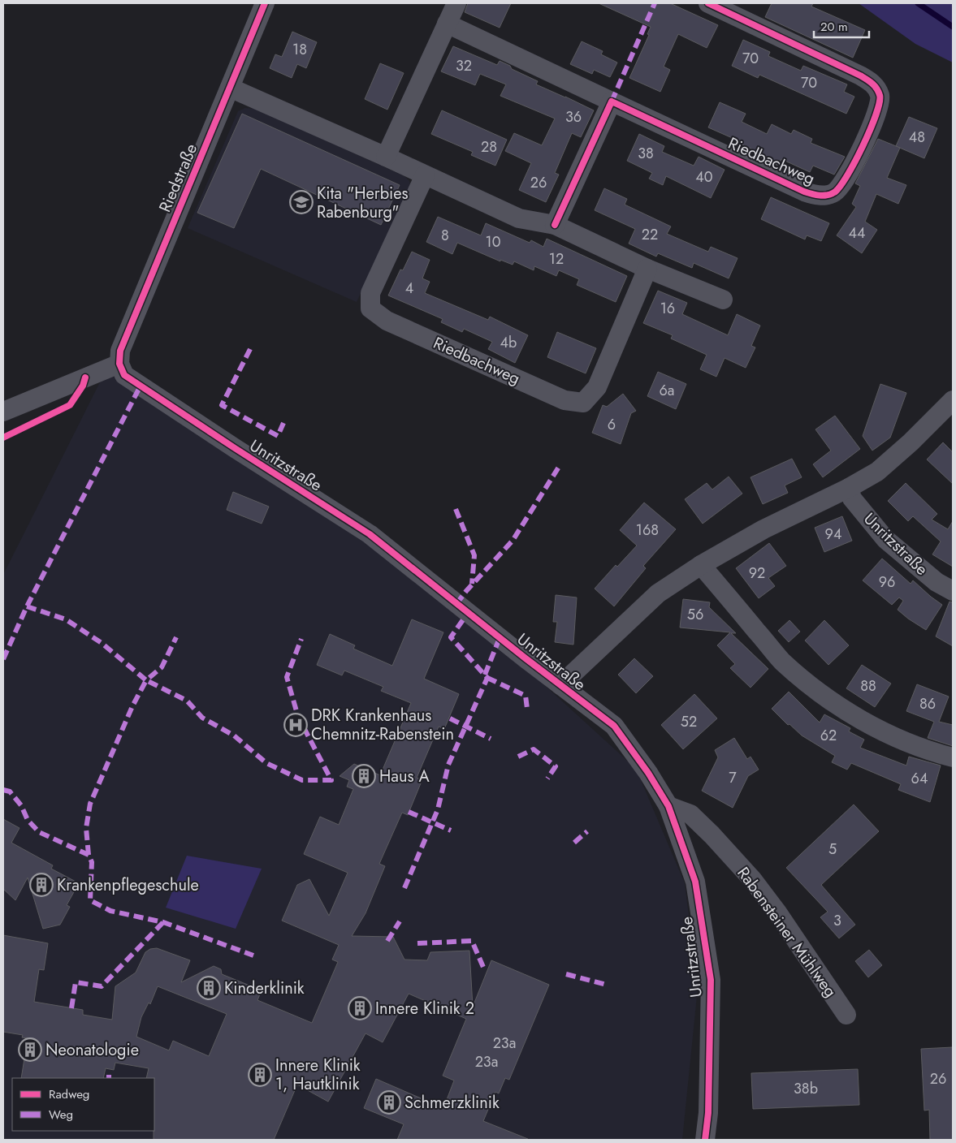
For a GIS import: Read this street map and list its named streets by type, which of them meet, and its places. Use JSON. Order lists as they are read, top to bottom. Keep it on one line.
{"streets":{"street":["Riedbachweg","Riedstraße","Unritzstraße","Rabensteiner Mühlweg"]},"crossings":[["Riedstraße","Unritzstraße"],["Unritzstraße","Rabensteiner Mühlweg"]],"places":{"school or university":["Kita \"Herbies Rabenburg\""],"hospital":["DRK Krankenhaus Chemnitz-Rabenstein"],"building":["Haus A","Krankenpflegeschule","Kinderklinik","Innere Klinik 2","Neonatologie","Innere Klinik 1, Hautklinik","Schmerzklinik"]},"house_numbers":["18","70","32","70","36","48","28","38","40","26","44","22","8","10","12","4","16","4b","6a","6","168","94","92","96","56","88","86","52","62","7","64","5","3","23a","23a","26","38b"],"legend":["Radweg","Weg"],"scale_bar":"20 m"}
